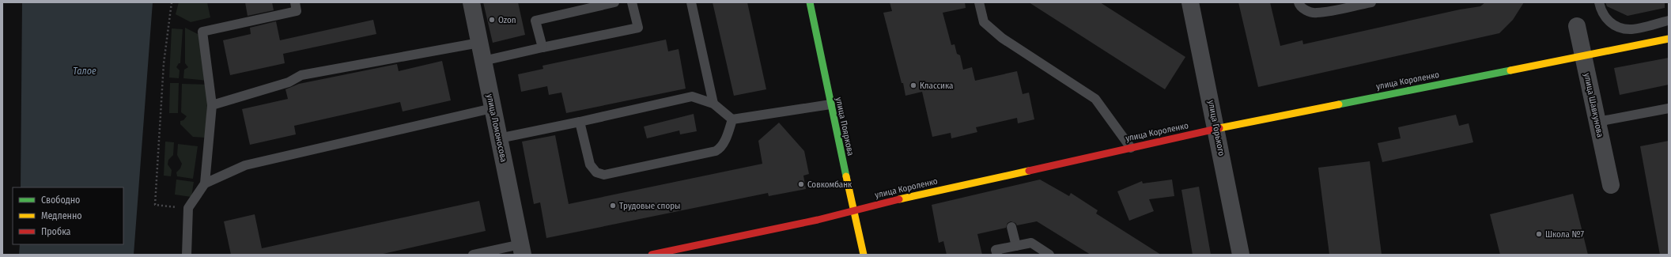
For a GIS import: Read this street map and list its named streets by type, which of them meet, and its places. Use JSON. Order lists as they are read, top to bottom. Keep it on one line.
{"streets":{"street":["улица Короленко","улица Шавкунова","улица Пояркова","улица Ломоносова","улица Горького"]},"crossings":[["улица Короленко","улица Шавкунова"],["улица Короленко","улица Пояркова"],["улица Короленко","улица Горького"]],"water":["Талое"],"places":["Ozon","Классика","Совкомбанк","Трудовые споры","Школа №7"],"legend":["Свободно","Медленно","Пробка"]}
